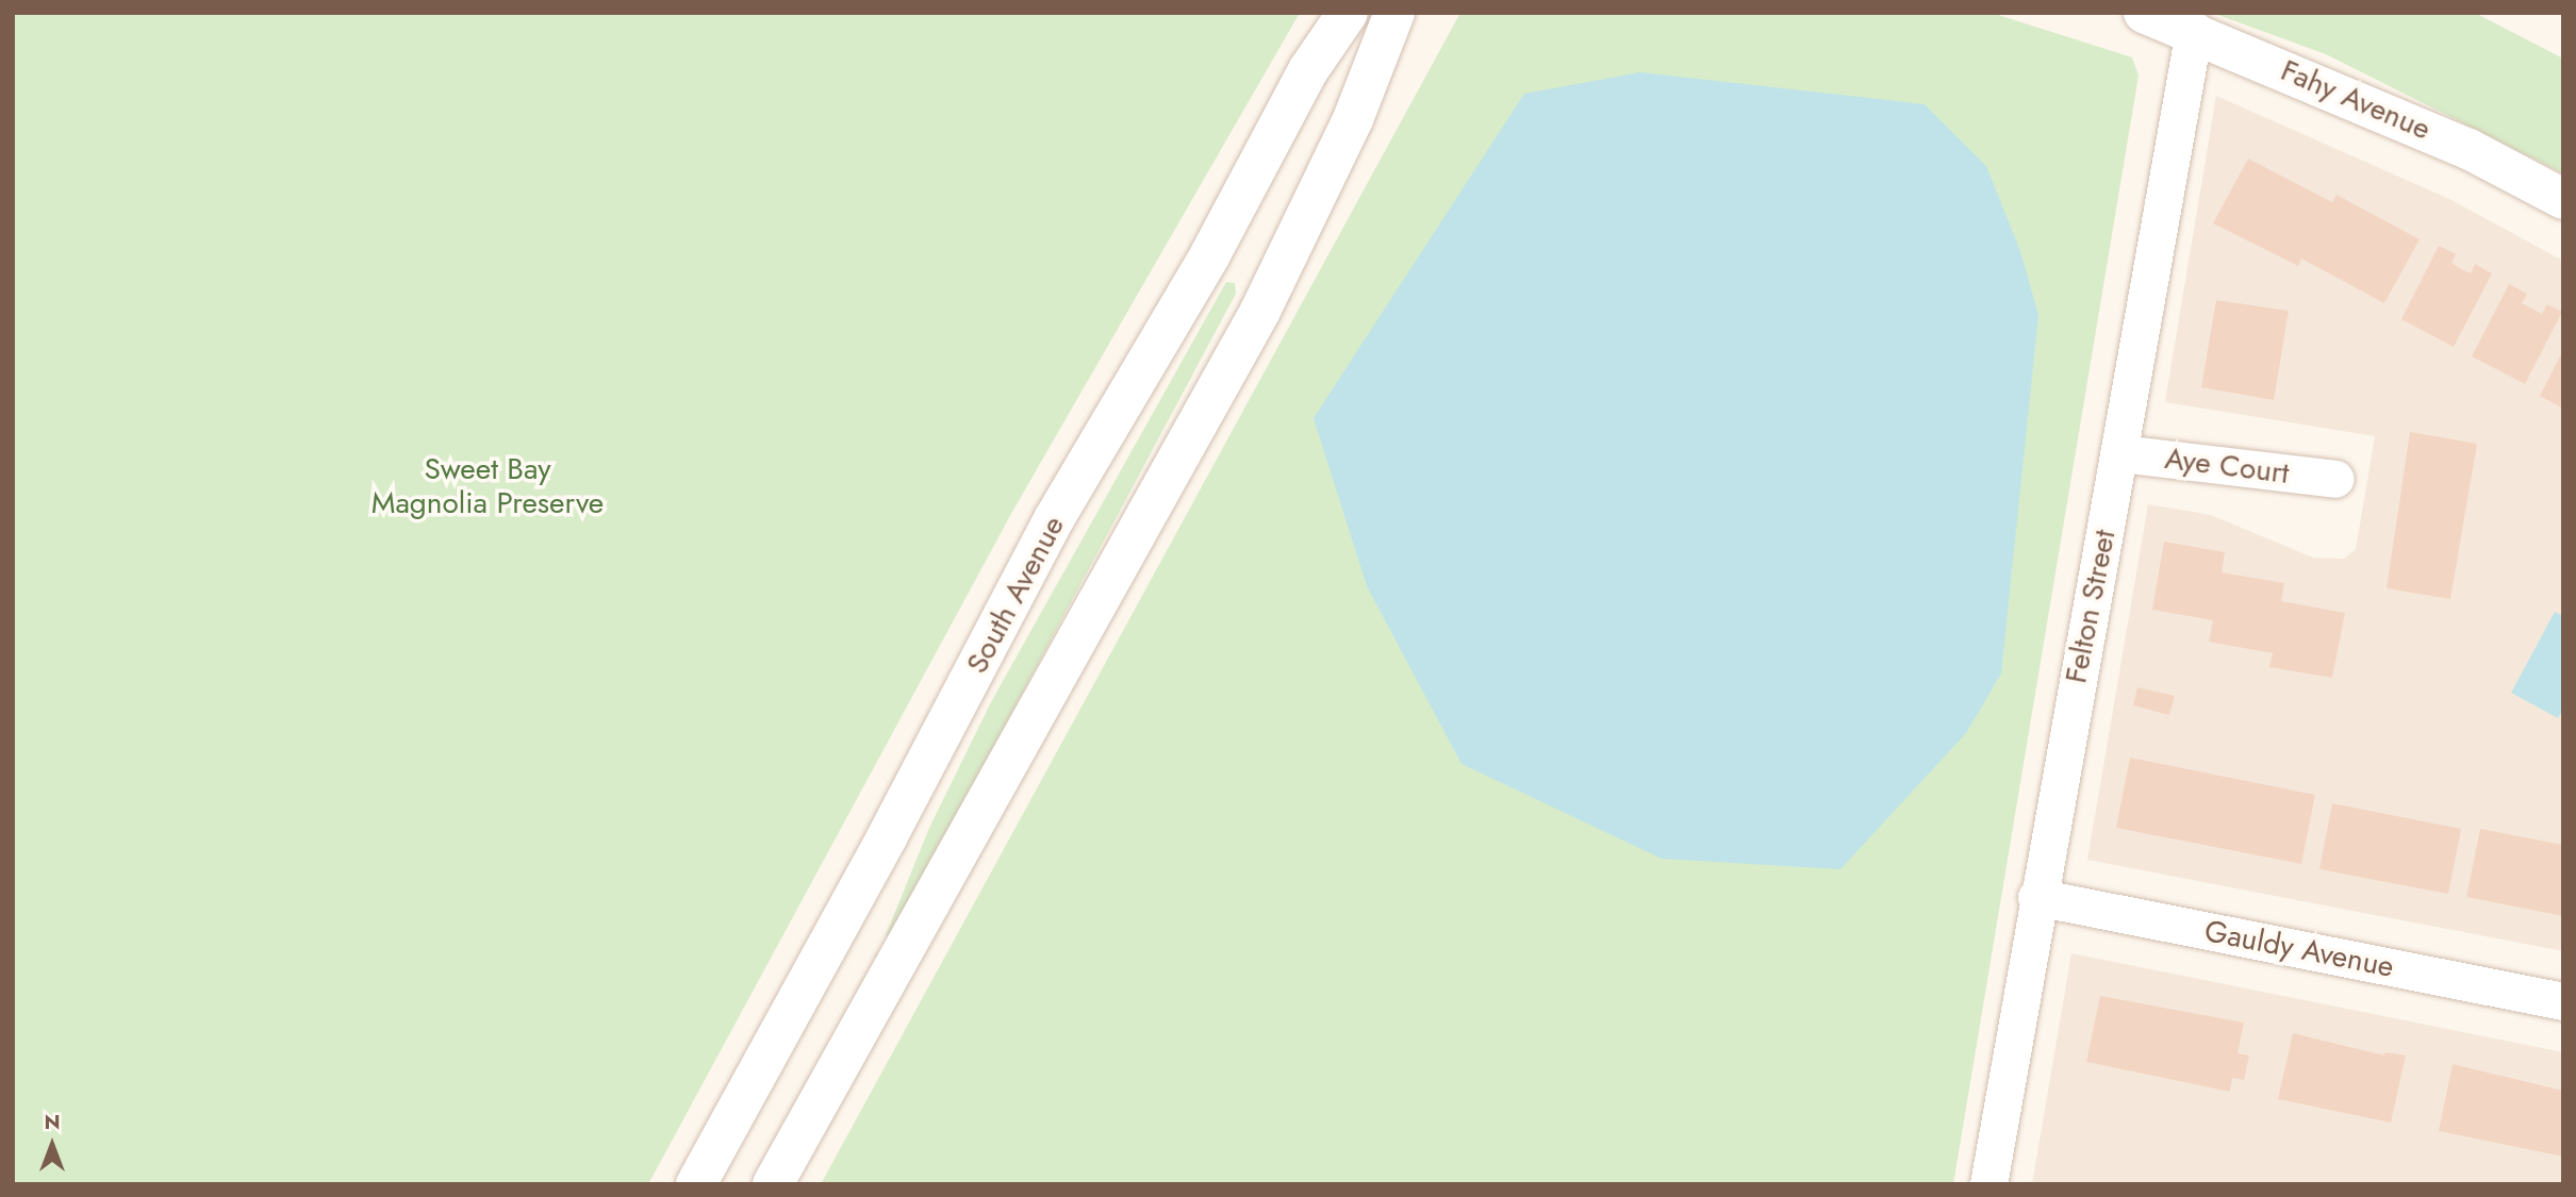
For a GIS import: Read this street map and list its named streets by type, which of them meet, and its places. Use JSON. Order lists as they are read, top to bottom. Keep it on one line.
{"streets":{"street":["Fahy Avenue","Aye Court","South Avenue","Felton Street","Gauldy Avenue"]},"crossings":[["Fahy Avenue","Felton Street"],["Aye Court","Felton Street"],["Felton Street","Gauldy Avenue"]],"parks":["Sweet Bay Magnolia Preserve"],"north":"top"}
